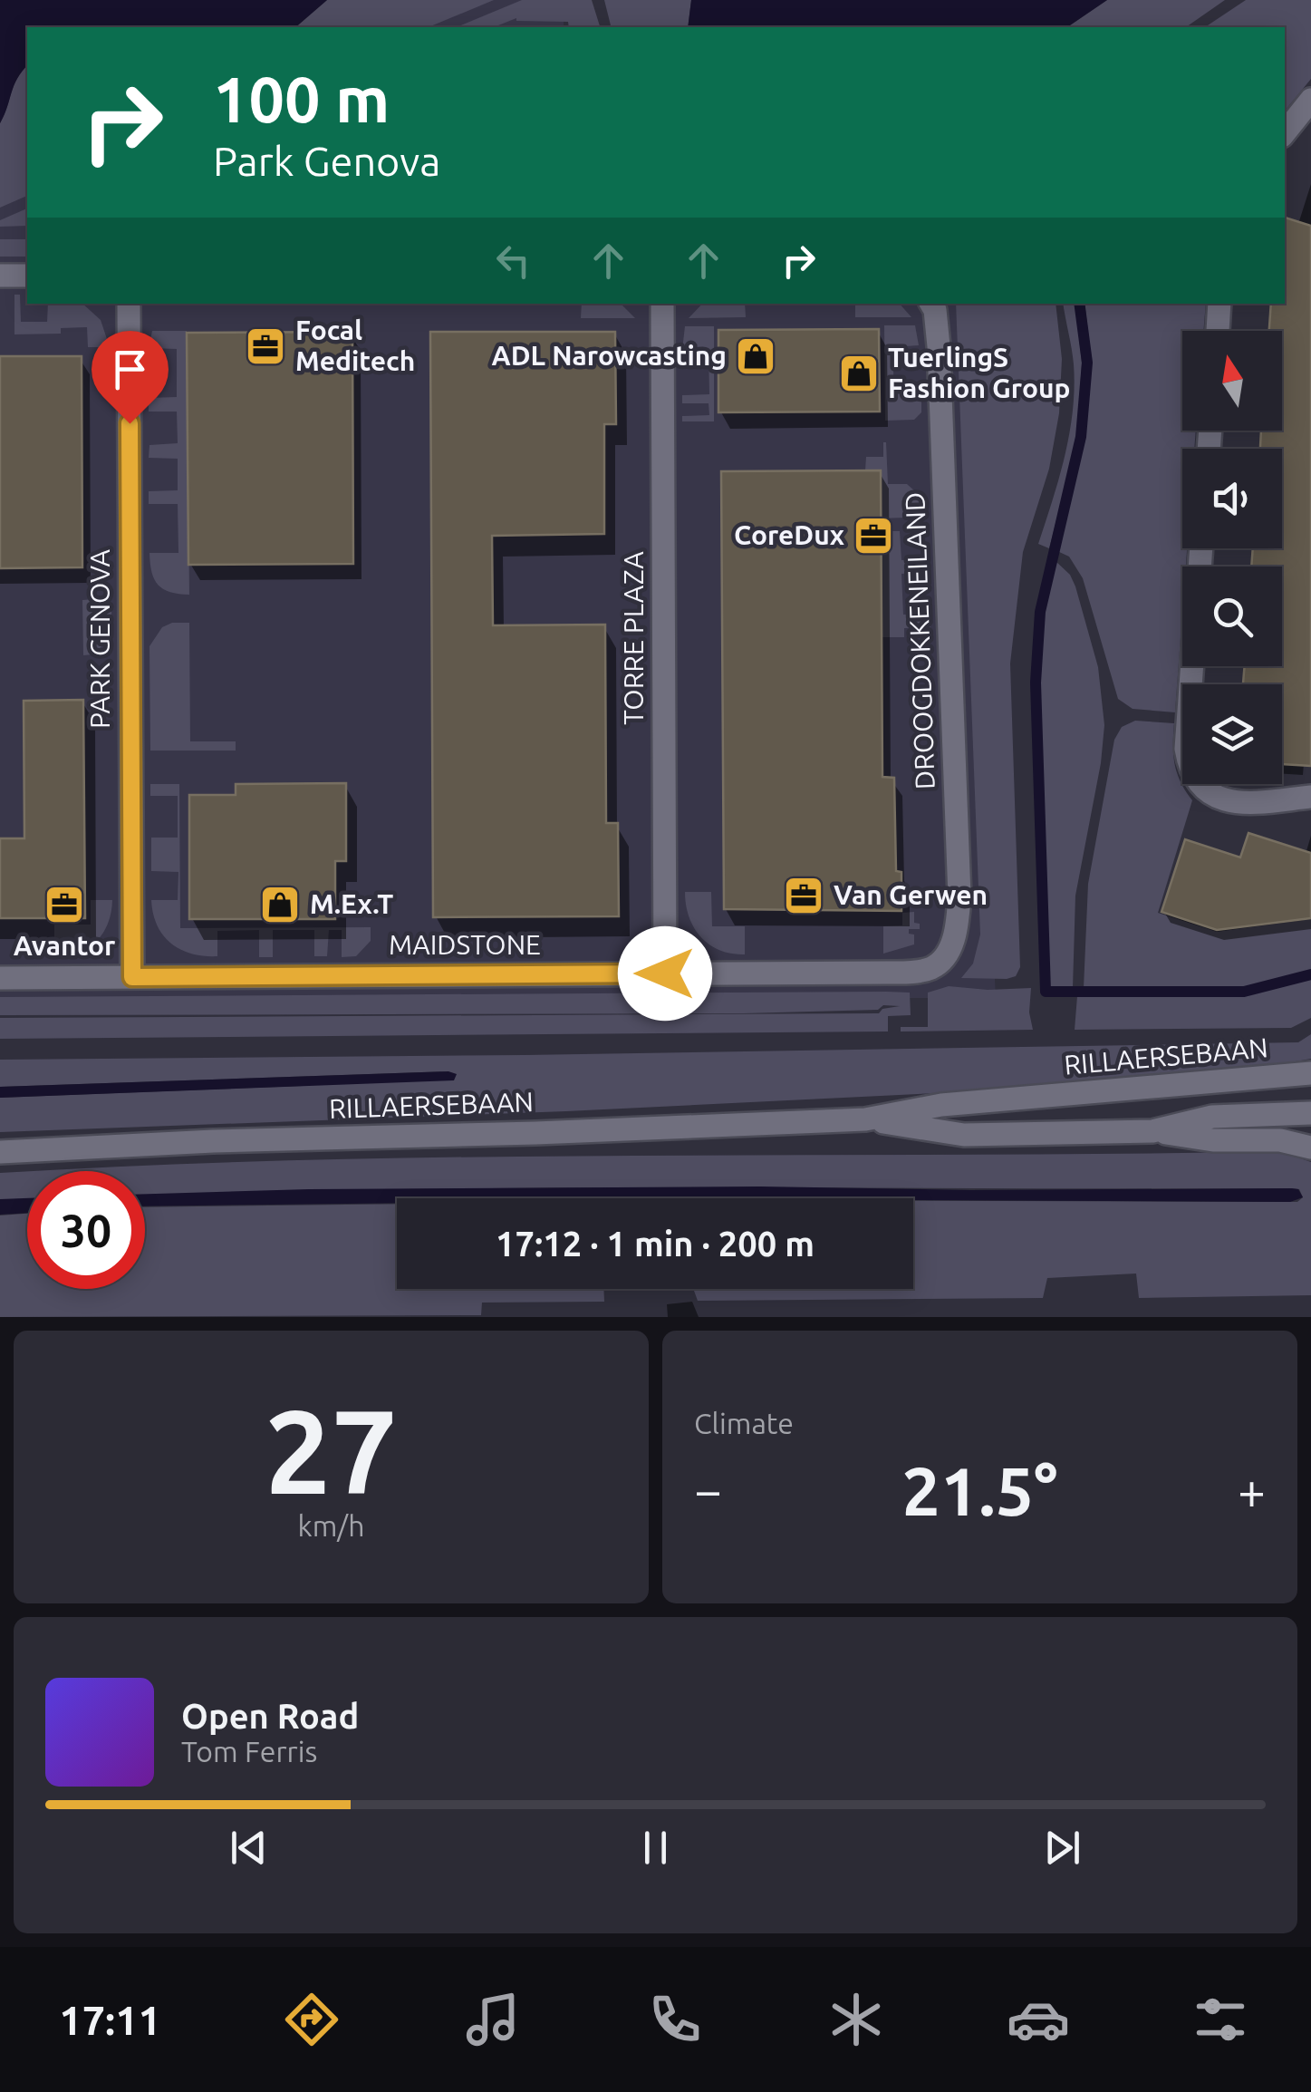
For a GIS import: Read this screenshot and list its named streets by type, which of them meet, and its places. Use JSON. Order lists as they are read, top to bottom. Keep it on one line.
{"streets":{"street":["TORRE PLAZA","PARK GENOVA","DROOGDOKKENEILAND","MAIDSTONE","RILLAERSEBAAN"]},"crossings":[["TORRE PLAZA","MAIDSTONE"],["PARK GENOVA","MAIDSTONE"],["DROOGDOKKENEILAND","MAIDSTONE"]],"places":{"office":["Focal Meditech","CoreDux","Van Gerwen","Avantor"],"shop":["ADL Narowcasting","TuerlingS Fashion Group","M.Ex.T"]},"north":"top","page":{"turn":["100 m","Park Genova"],"limit":"30","trip":"17:12 · 1 min · 200 m","tile":[["27","km/h"],"Climate"],"heat":["−","21.5°","+"],"song":["Open Road","Tom Ferris"],"tabs":"17:11"}}
